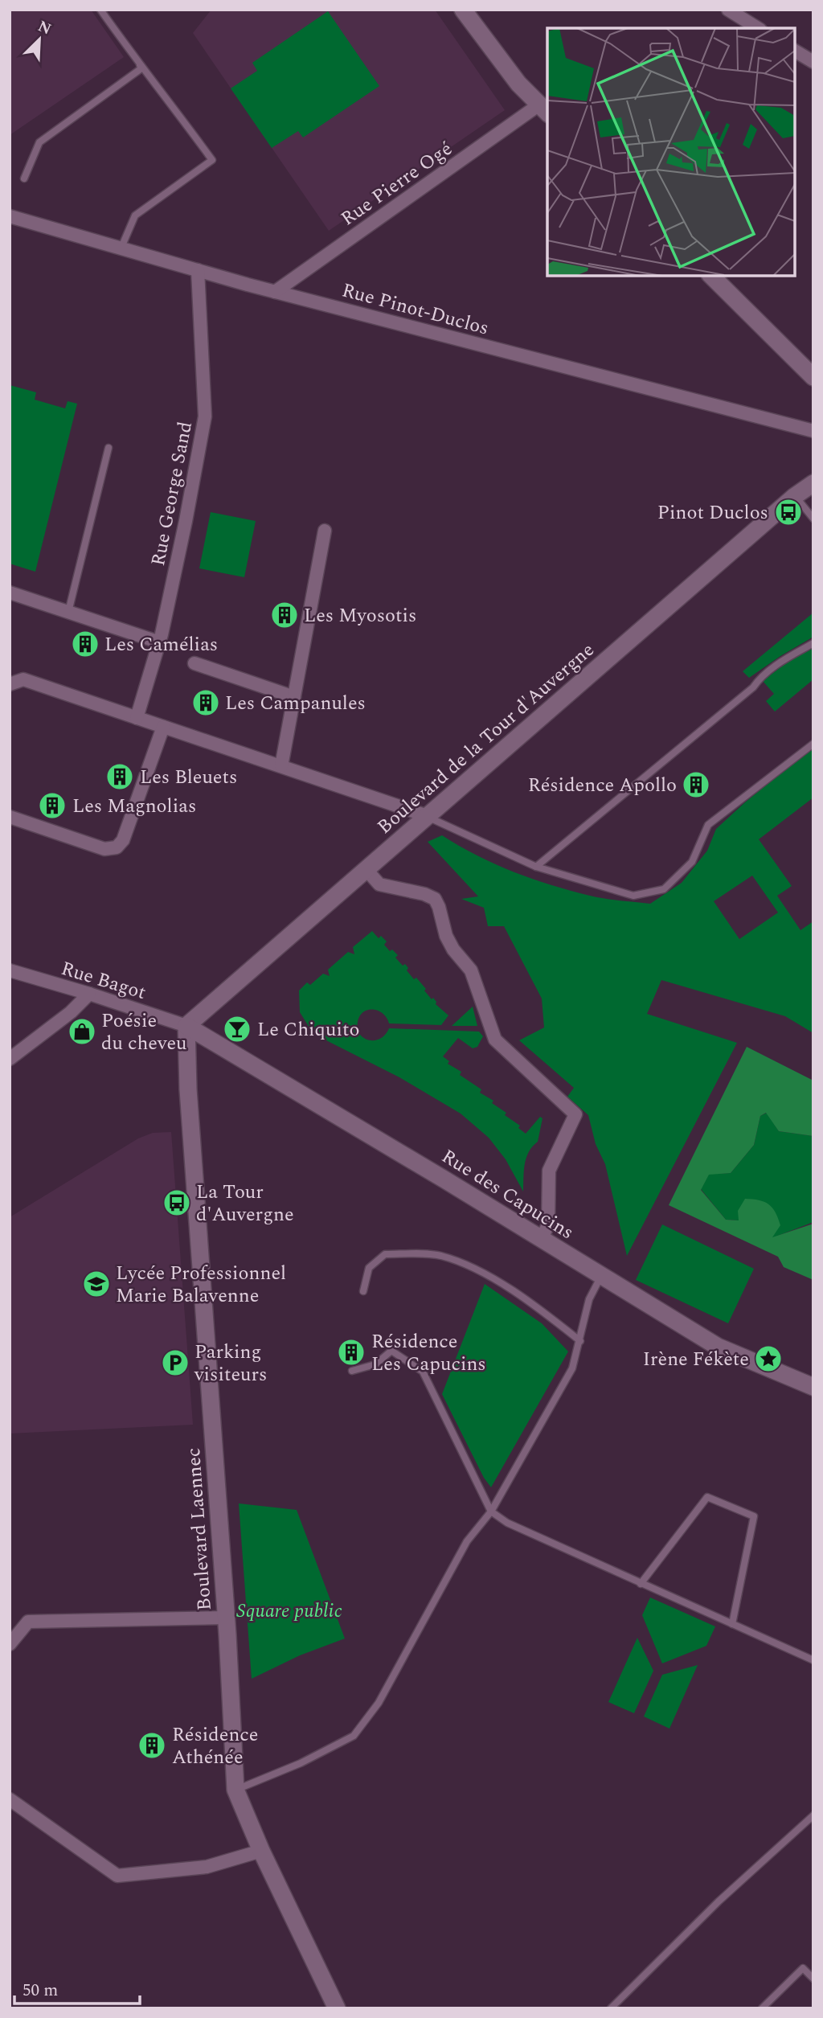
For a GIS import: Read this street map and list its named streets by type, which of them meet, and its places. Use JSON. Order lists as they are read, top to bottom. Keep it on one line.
{"streets":{"street":["Rue Pierre Ogé","Rue Pinot-Duclos","Rue George Sand","Boulevard de la Tour d'Auvergne","Rue Bagot","Rue des Capucins","Boulevard Laennec"]},"crossings":[["Rue Pierre Ogé","Rue Pinot-Duclos"],["Rue Pinot-Duclos","Rue George Sand"],["Boulevard de la Tour d'Auvergne","Rue Bagot"],["Boulevard de la Tour d'Auvergne","Rue des Capucins"],["Boulevard de la Tour d'Auvergne","Boulevard Laennec"],["Rue Bagot","Rue des Capucins"],["Rue Bagot","Boulevard Laennec"],["Rue des Capucins","Boulevard Laennec"]],"parks":["Square public"],"places":{"bus stop":["Pinot Duclos","La Tour d'Auvergne"],"building":["Les Myosotis","Les Camélias","Les Campanules","Les Bleuets","Résidence Apollo","Les Magnolias","Résidence Les Capucins","Résidence Athénée"],"bar":["Le Chiquito"],"shop":["Poésie du cheveu"],"school or university":["Lycée Professionnel Marie Balavenne"],"place":["Irène Fékète"],"parking":["Parking visiteurs"]},"scale_bar":"50 m","north":"top right"}
